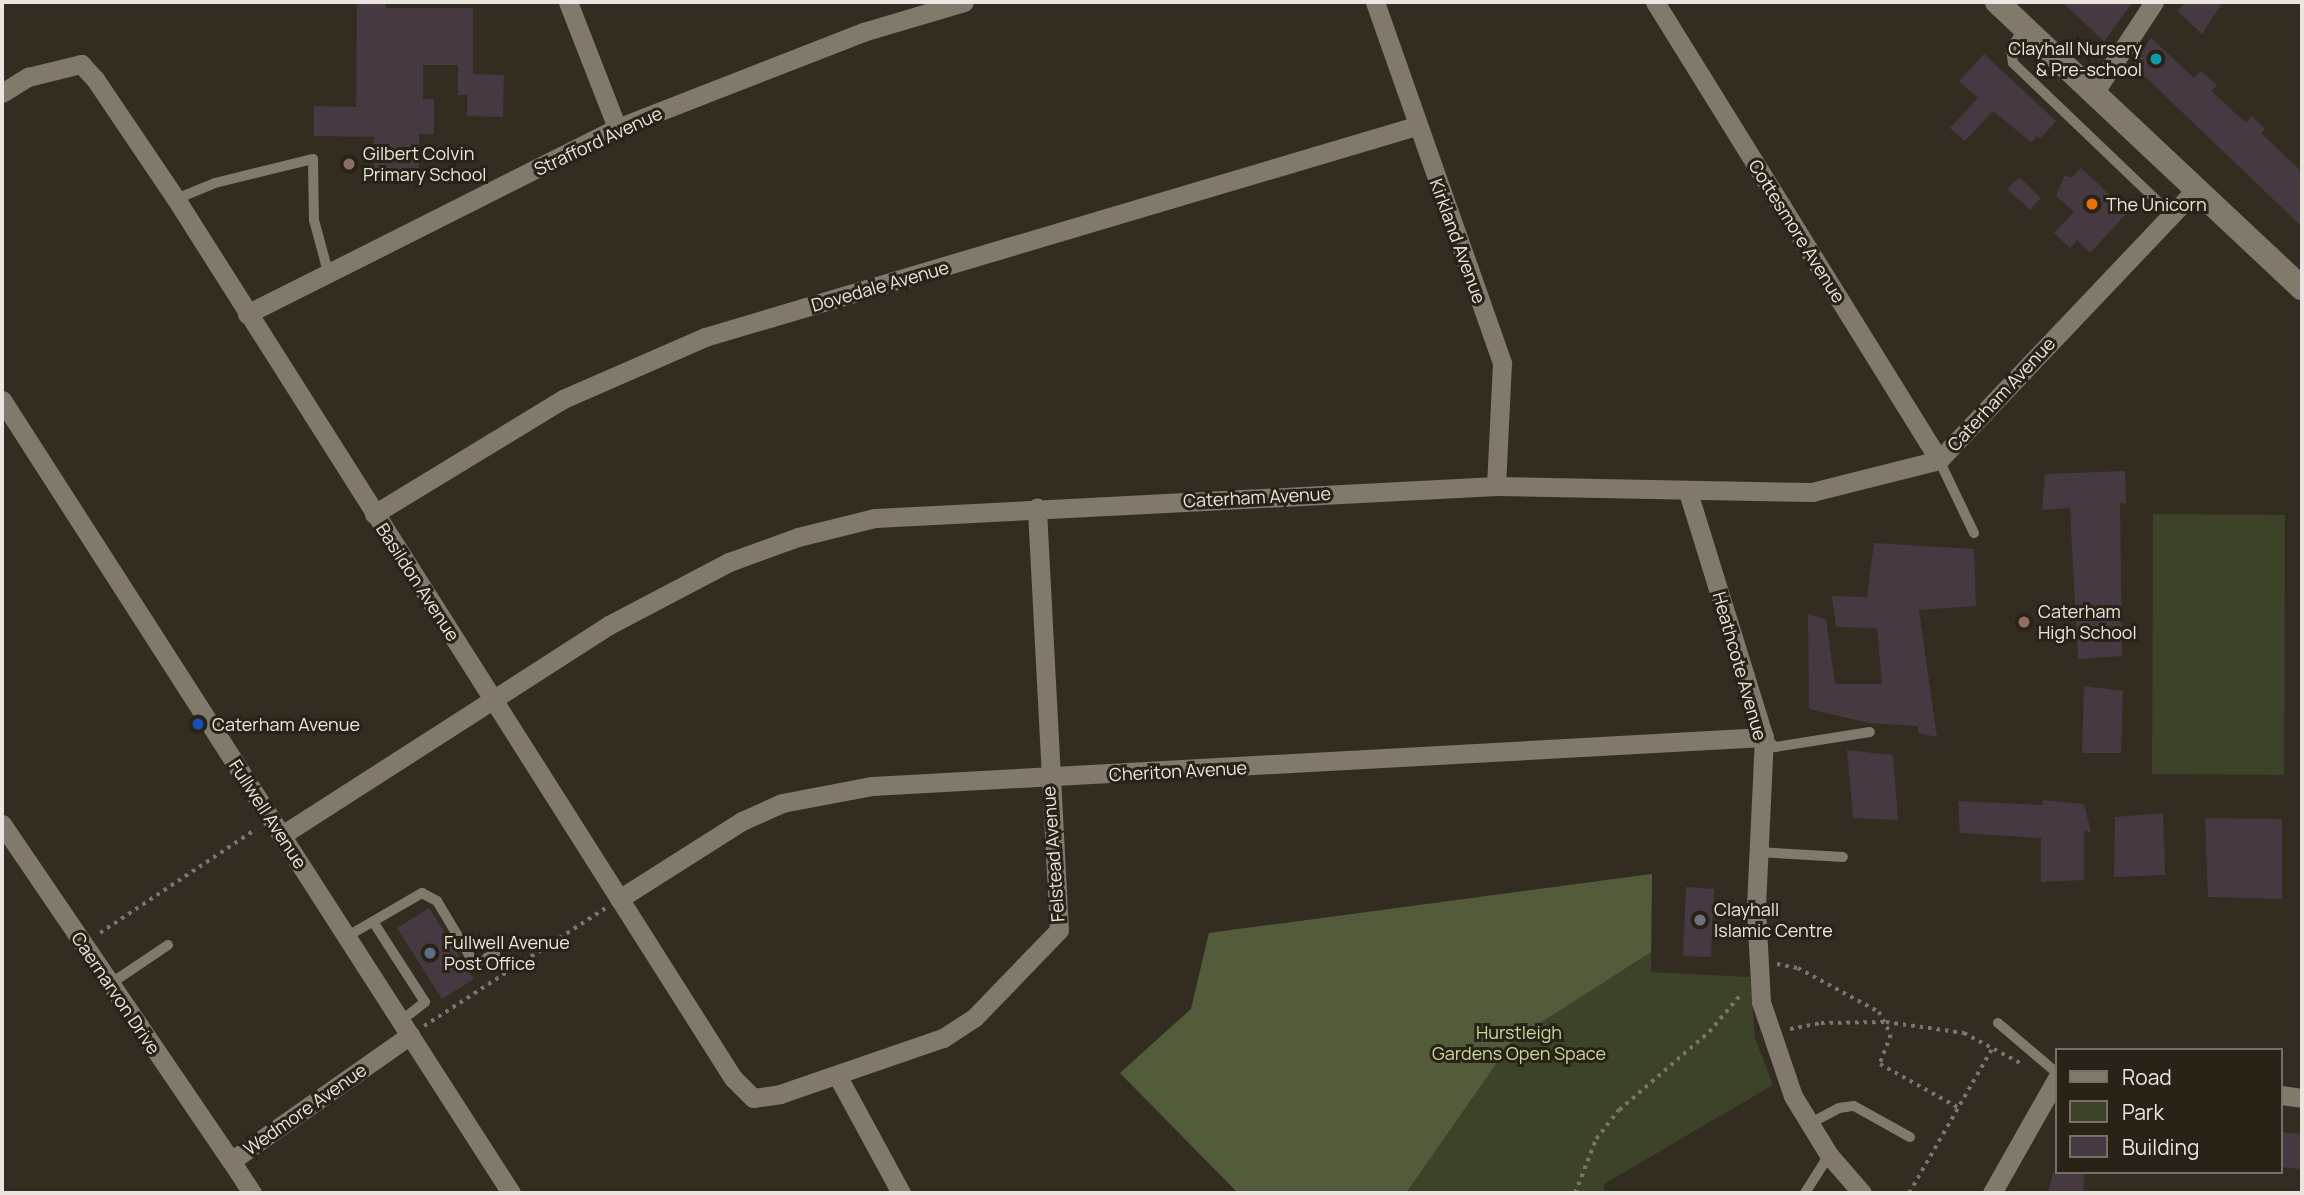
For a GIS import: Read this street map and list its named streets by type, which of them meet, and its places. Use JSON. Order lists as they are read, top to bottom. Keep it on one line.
{"streets":{"street":["Strafford Avenue","Cottesmore Avenue","Kirkland Avenue","Dovedale Avenue","Caterham Avenue","Basildon Avenue","Heathcote Avenue","Cheriton Avenue","Fullwell Avenue","Felstead Avenue","Caernarvon Drive","Wedmore Avenue"]},"crossings":[["Strafford Avenue","Basildon Avenue"],["Cottesmore Avenue","Caterham Avenue"],["Kirkland Avenue","Dovedale Avenue"],["Kirkland Avenue","Caterham Avenue"],["Dovedale Avenue","Basildon Avenue"],["Caterham Avenue","Basildon Avenue"],["Caterham Avenue","Heathcote Avenue"],["Caterham Avenue","Fullwell Avenue"],["Caterham Avenue","Felstead Avenue"],["Basildon Avenue","Cheriton Avenue"],["Basildon Avenue","Felstead Avenue"],["Heathcote Avenue","Cheriton Avenue"],["Cheriton Avenue","Felstead Avenue"],["Fullwell Avenue","Wedmore Avenue"],["Caernarvon Drive","Wedmore Avenue"]],"parks":["Hurstleigh Gardens Open Space"],"places":["Clayhall Nursery & Pre-school","Gilbert Colvin Primary School","The Unicorn","Caterham High School","Caterham Avenue","Clayhall Islamic Centre","Fullwell Avenue Post Office"],"legend":["Road","Park","Building"]}
